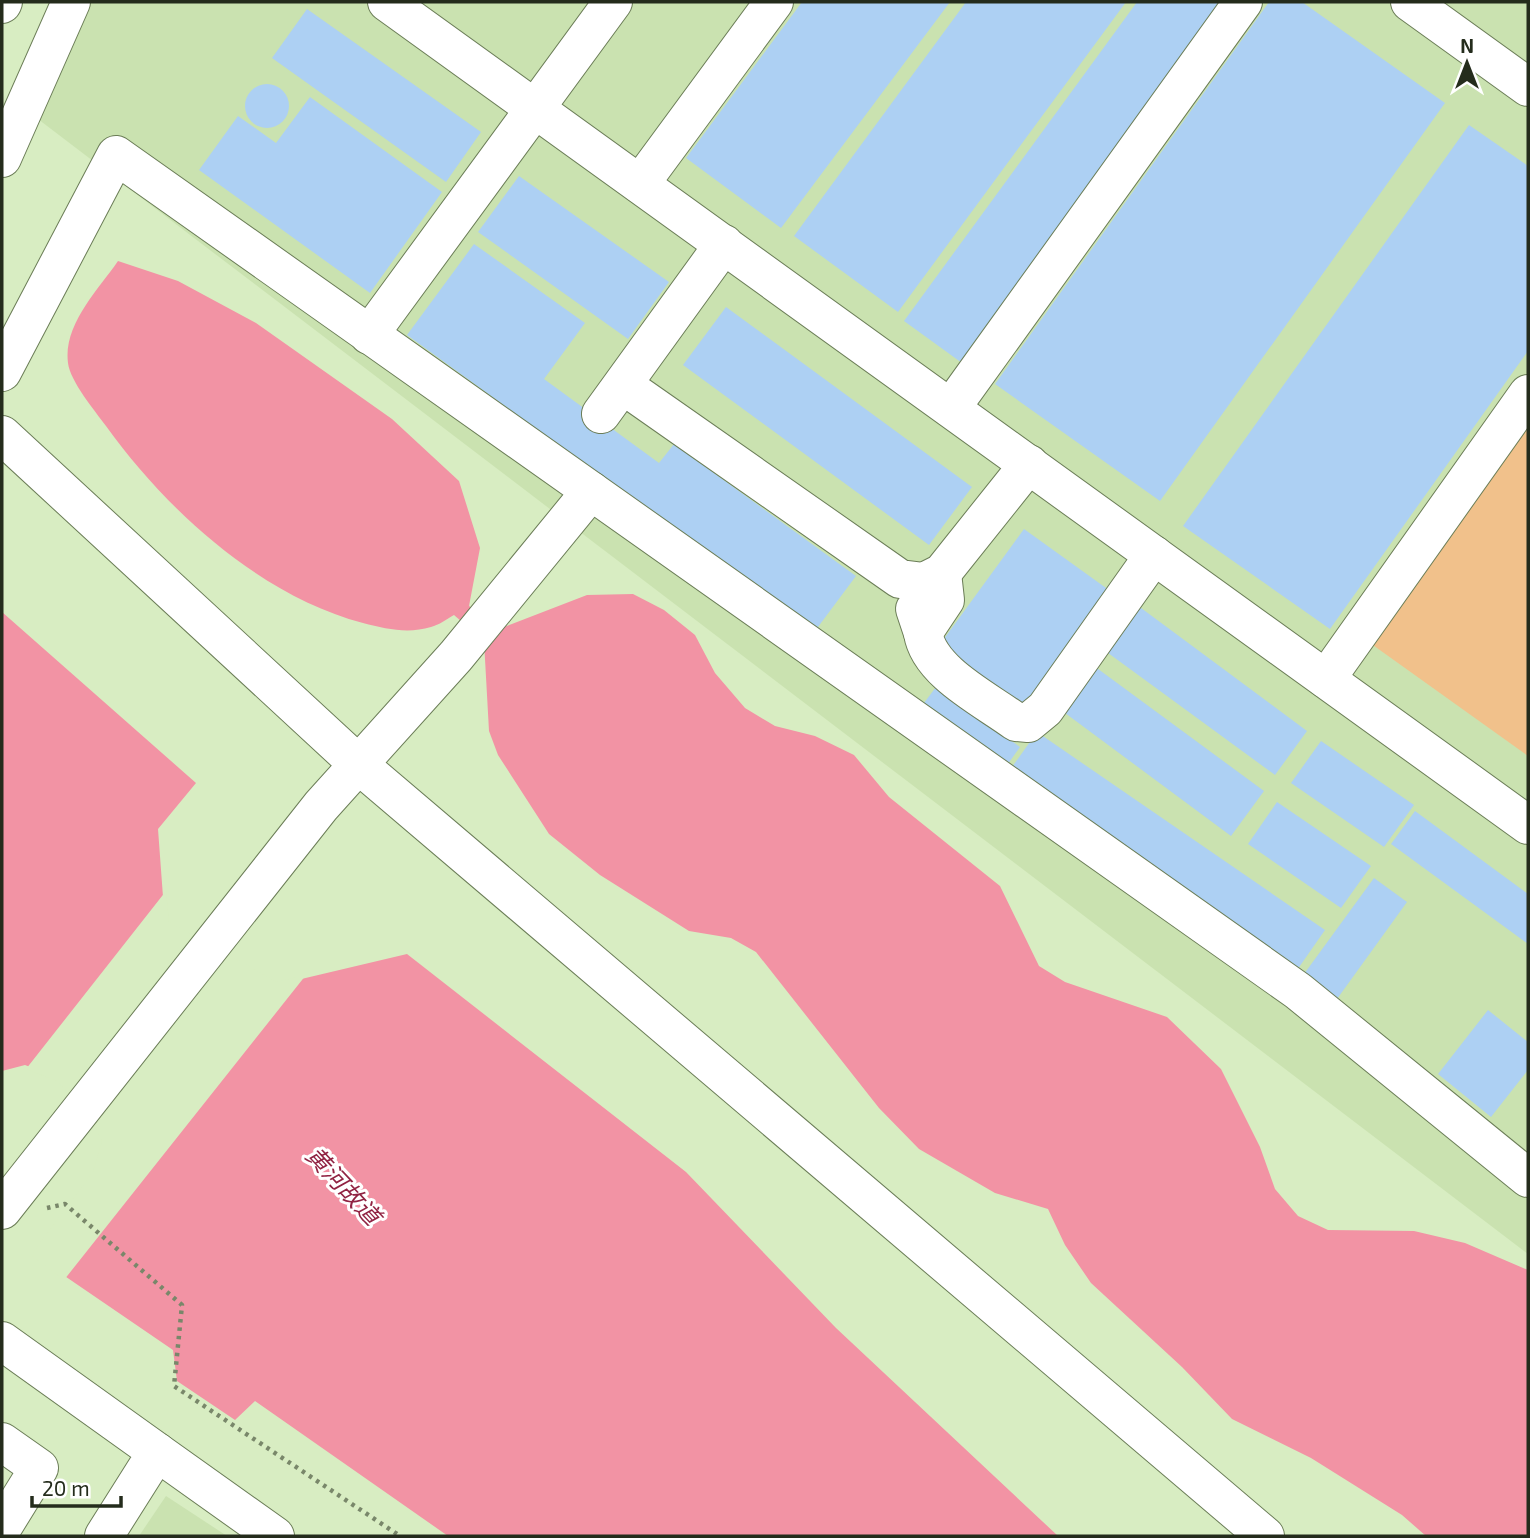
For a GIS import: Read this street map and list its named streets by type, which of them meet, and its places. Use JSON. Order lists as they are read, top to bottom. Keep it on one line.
{"water":["黄河故道"],"scale_bar":"20 m","north":"top"}
